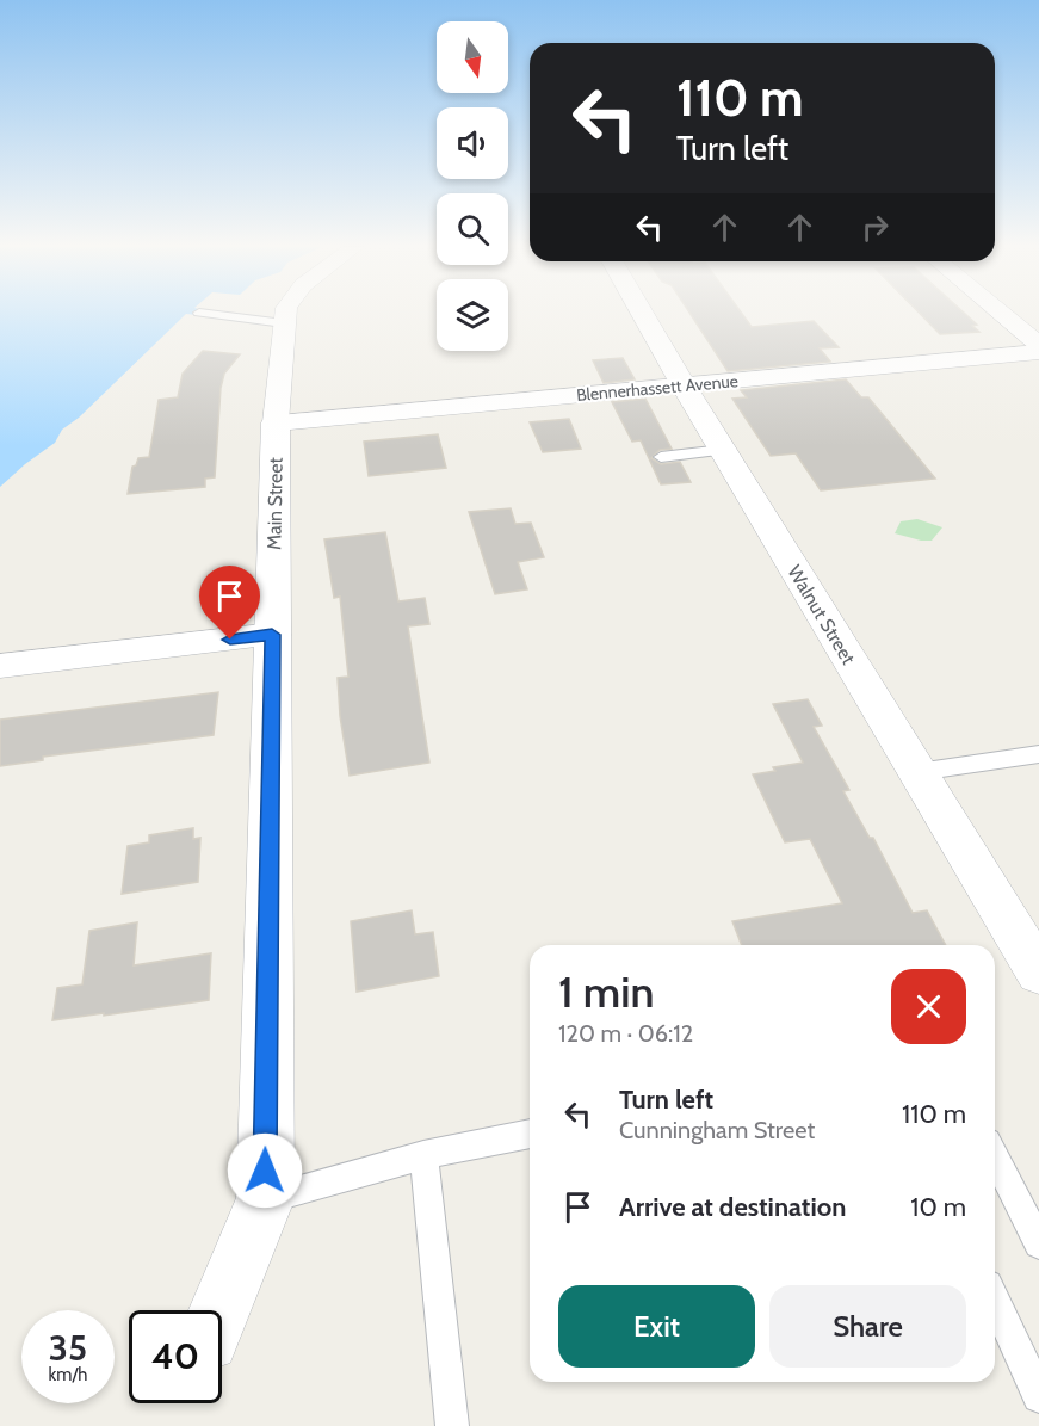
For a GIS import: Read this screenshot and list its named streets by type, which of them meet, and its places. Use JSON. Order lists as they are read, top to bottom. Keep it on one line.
{"streets":{"street":["Blennerhassett Avenue","Main Street","Walnut Street"]},"crossings":[["Blennerhassett Avenue","Main Street"],["Blennerhassett Avenue","Walnut Street"]],"north":"bottom","page":{"turn":["110 m","Turn left"],"heading":["1 min","120 m · 06:12"],"list":[{"name":"Turn left","note":"Cunningham Street","value":"110 m"},{"name":"Arrive at destination","value":"10 m"}],"buttons":["Exit","Share"],"speed":"35 km/h","limit":"40"}}
